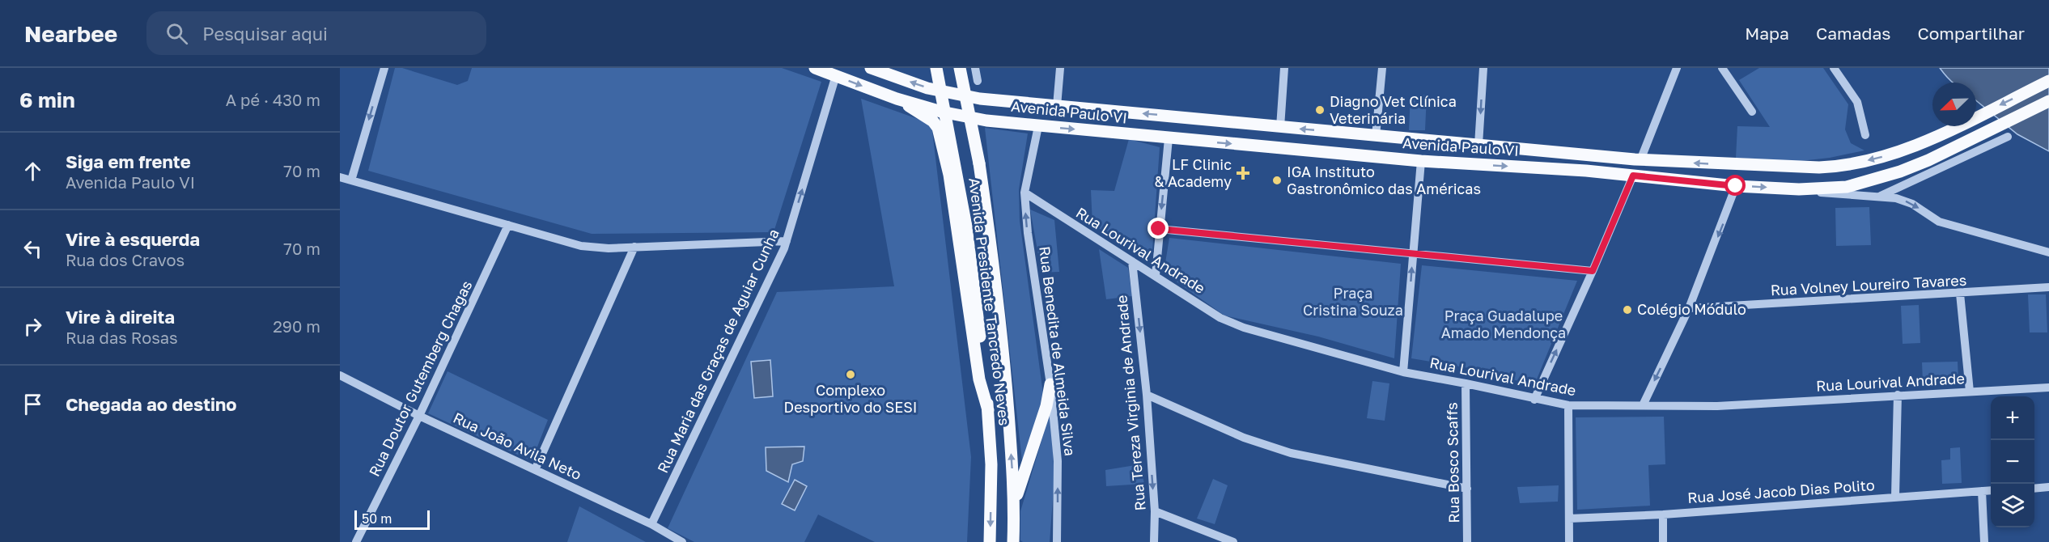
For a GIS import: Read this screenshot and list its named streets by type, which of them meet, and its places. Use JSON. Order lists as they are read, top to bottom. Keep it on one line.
{"streets":{"main road":["Avenida Paulo VI","Avenida Presidente Tancredo Neves"],"street":["Rua Lourival Andrade","Rua Volney Loureiro Tavares","Rua Maria das Graças de Aguiar Cunha","Rua Benedita de Almeida Silva","Rua Doutor Gutemberg Chagas","Rua Tereza Virginia de Andrade","Rua João Avila Neto","Rua Bosco Scaffs","Rua José Jacob Dias Polito"]},"crossings":[["Avenida Paulo VI","Rua Benedita de Almeida Silva"],["Rua Lourival Andrade","Rua Benedita de Almeida Silva"],["Rua Lourival Andrade","Rua Tereza Virginia de Andrade"],["Rua Lourival Andrade","Rua Bosco Scaffs"],["Rua Maria das Graças de Aguiar Cunha","Rua João Avila Neto"],["Rua Doutor Gutemberg Chagas","Rua João Avila Neto"]],"one_way":["Rua Maria das Graças de Aguiar Cunha","Rua Benedita de Almeida Silva","Rua Tereza Virginia de Andrade"],"parks":["Praça Cristina Souza","Praça Guadalupe Amado Mendonça"],"places":{"other":["Diagno Vet Clínica Veterinária","IGA Instituto Gastronômico das Américas","Colégio Módulo","Complexo Desportivo do SESI"],"health":["LF Clinic & Academy"]},"scale_bar":"50 m","north":"bottom left","page":{"header":"Nearbee","search":"Pesquisar aqui","nav":["Mapa","Camadas","Compartilhar"],"heading":["6 min","A pé · 430 m"],"list":[["Siga em frente","Avenida Paulo VI","70 m"],["Vire à esquerda","Rua dos Cravos","70 m"],["Vire à direita","Rua das Rosas","290 m"],"Chegada ao destino"],"map_buttons":["+","−"],"scale":"50 m"}}
